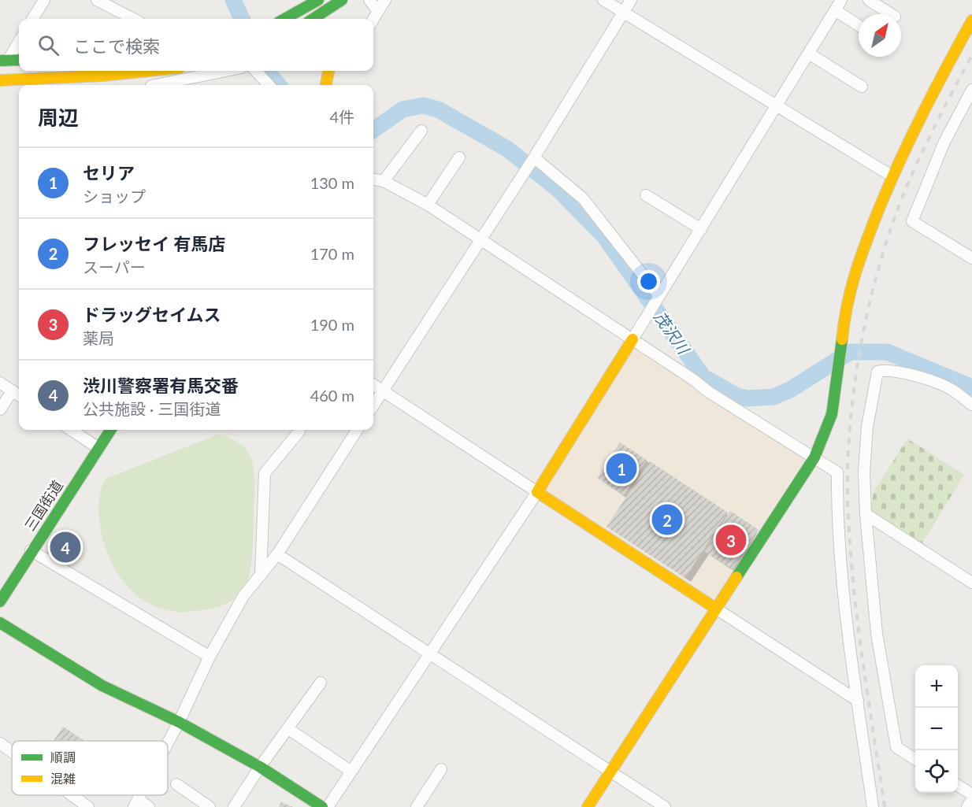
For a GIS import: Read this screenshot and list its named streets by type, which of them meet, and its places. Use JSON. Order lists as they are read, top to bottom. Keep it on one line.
{"streets":{"street":["三国街道"]},"water":["茂沢川"],"legend":["順調","混雑"],"north":"top right","page":{"search":"ここで検索","heading":["周辺","4件"],"list":[{"mark":"1","name":"セリア","note":"ショップ","value":"130 m"},{"mark":"2","name":"フレッセイ 有馬店","note":"スーパー","value":"170 m"},{"mark":"3","name":"ドラッグセイムス","note":"薬局","value":"190 m"},{"mark":"4","name":"渋川警察署有馬交番","note":"公共施設 · 三国街道","value":"460 m"}],"pins":["1","2","3","4"],"map_buttons":["+","−"]}}
